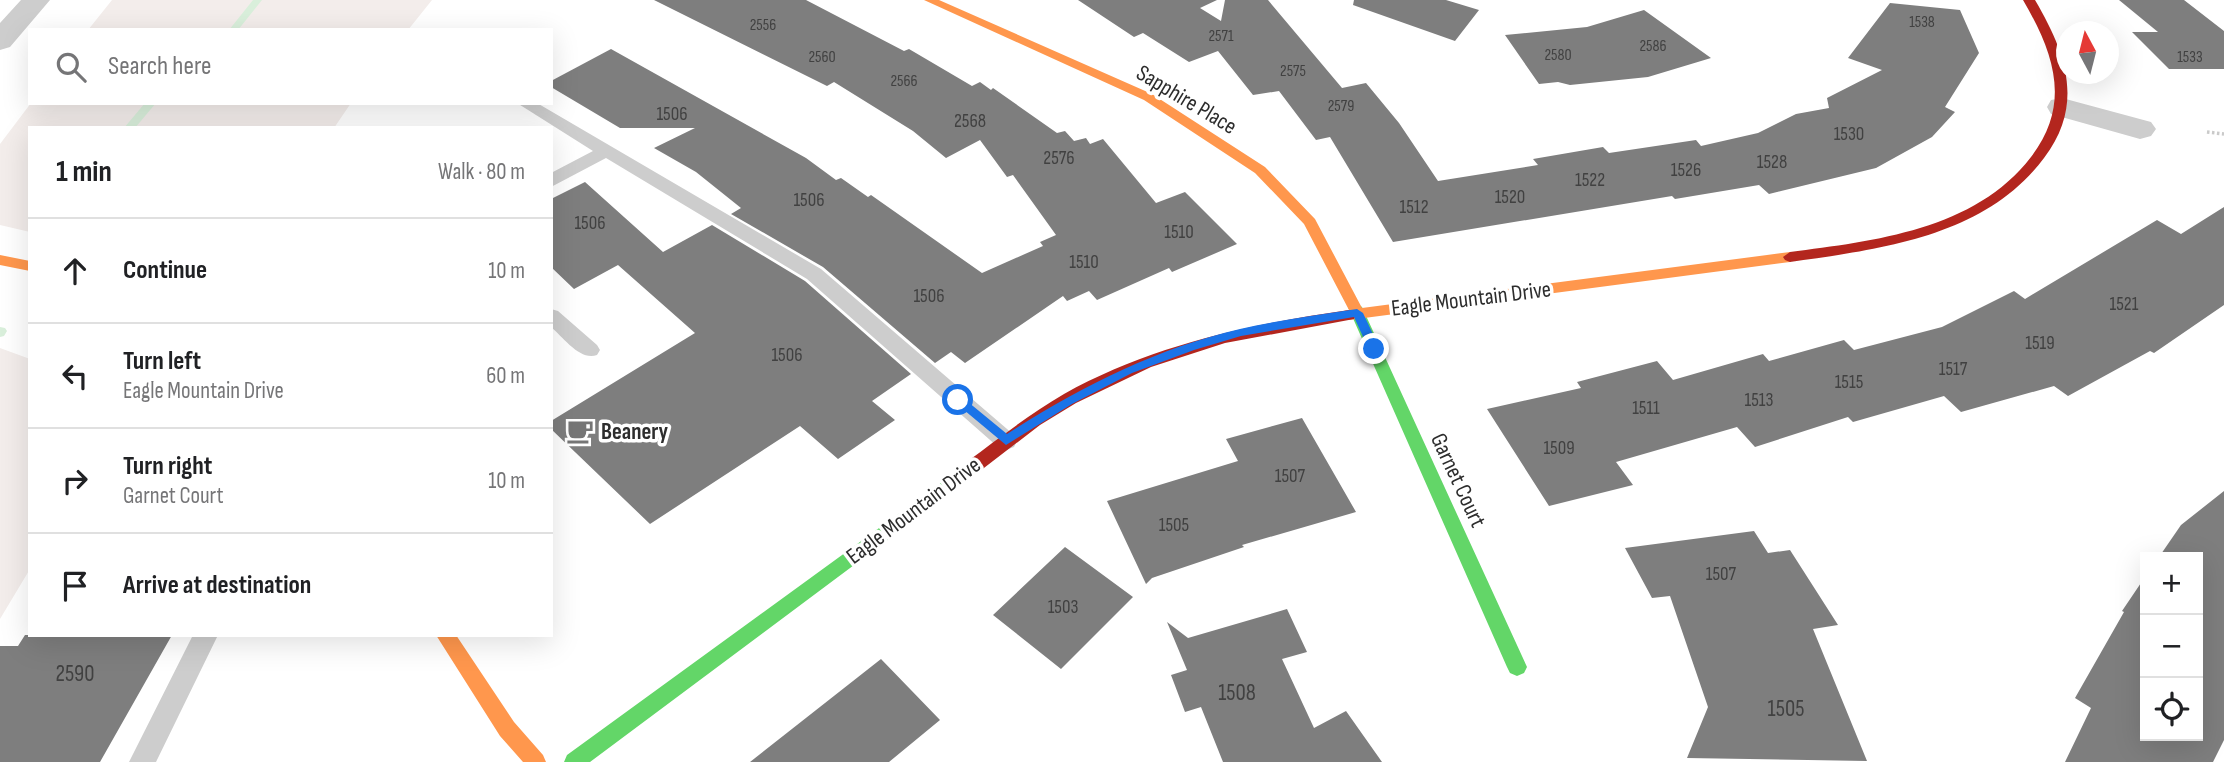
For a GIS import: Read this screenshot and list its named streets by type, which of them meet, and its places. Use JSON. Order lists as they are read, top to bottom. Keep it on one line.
{"streets":{"street":["Sapphire Place","Eagle Mountain Drive","Garnet Court"]},"crossings":[["Sapphire Place","Eagle Mountain Drive"],["Sapphire Place","Garnet Court"],["Eagle Mountain Drive","Garnet Court"]],"places":{"cafe":["Beanery"]},"house_numbers":["1538","2556","2571","2586","2580","2560","1533","2575","2566","2579","1506","2568","1530","2576","1528","1526","1522","1520","1506","1512","1506","1510","1510","1506","1521","1519","1506","1517","1515","1513","1511","1509","1507","1505","1507","1503","2590","1508","1505"],"north":"top","page":{"search":"Search here","heading":["1 min","Walk · 80 m"],"list":[["Continue","10 m"],["Turn left","Eagle Mountain Drive","60 m"],["Turn right","Garnet Court","10 m"],"Arrive at destination"],"map_buttons":["+","−"]}}
